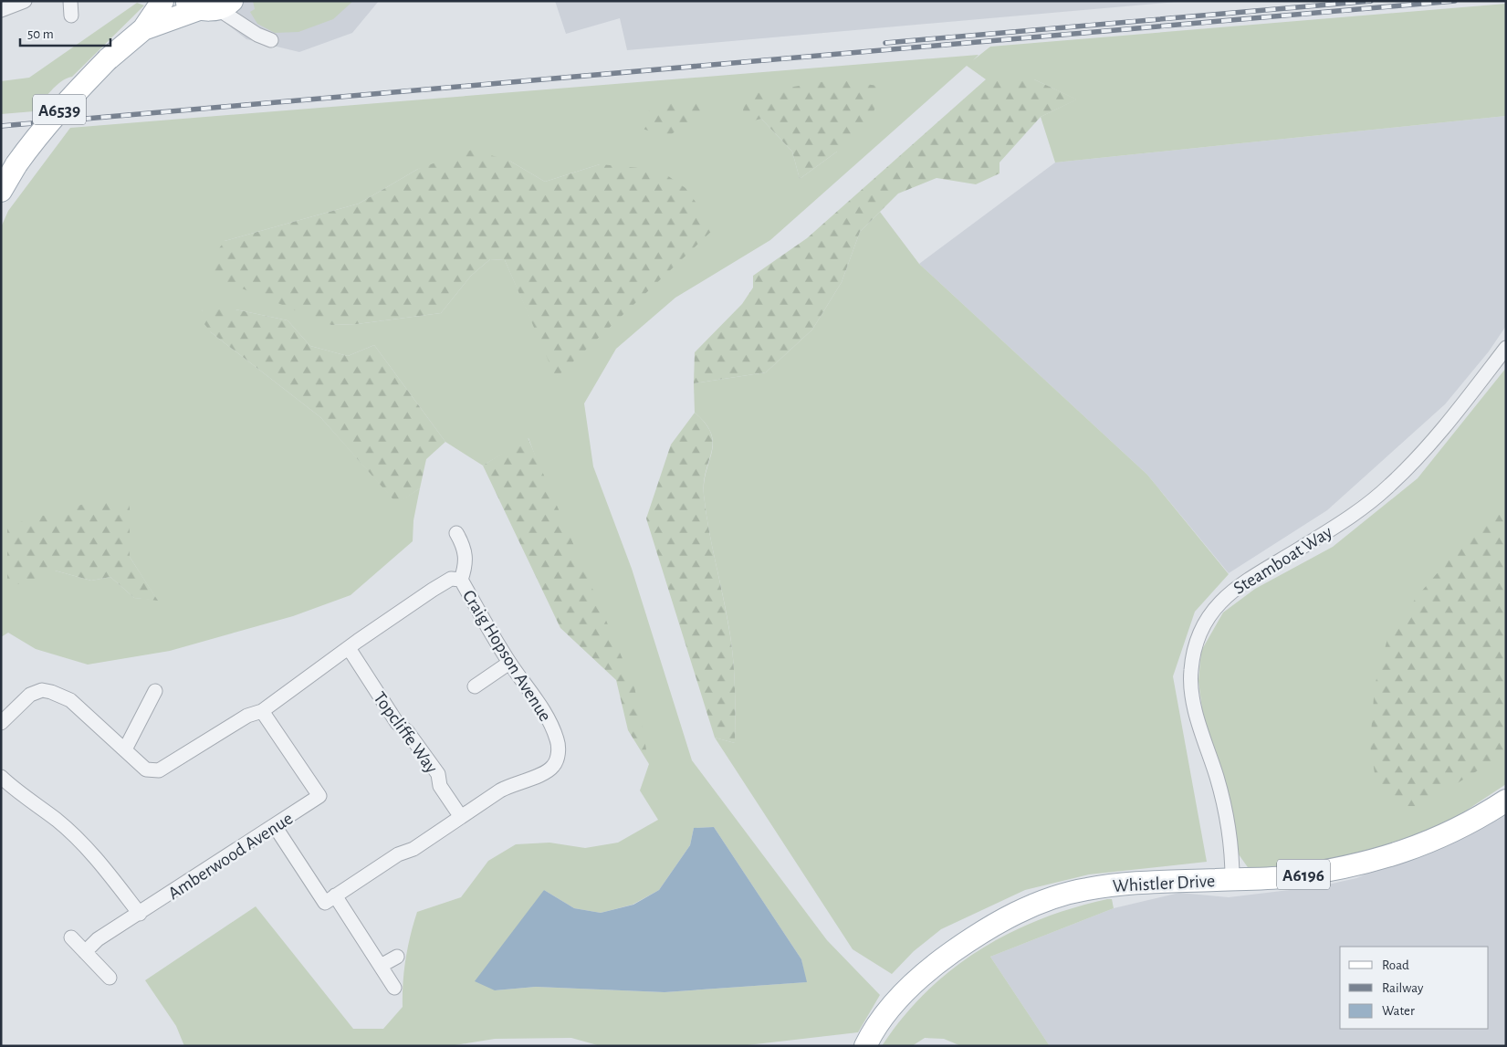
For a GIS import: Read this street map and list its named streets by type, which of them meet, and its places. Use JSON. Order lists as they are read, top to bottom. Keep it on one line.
{"streets":{"main road":["A6539","A6196","Whistler Drive"],"street":["Steamboat Way","Craig Hopson Avenue","Topcliffe Way","Amberwood Avenue"]},"crossings":[["Steamboat Way","Whistler Drive"],["Craig Hopson Avenue","Topcliffe Way"],["Craig Hopson Avenue","Amberwood Avenue"]],"legend":["Road","Railway","Water"],"scale_bar":"50 m"}
